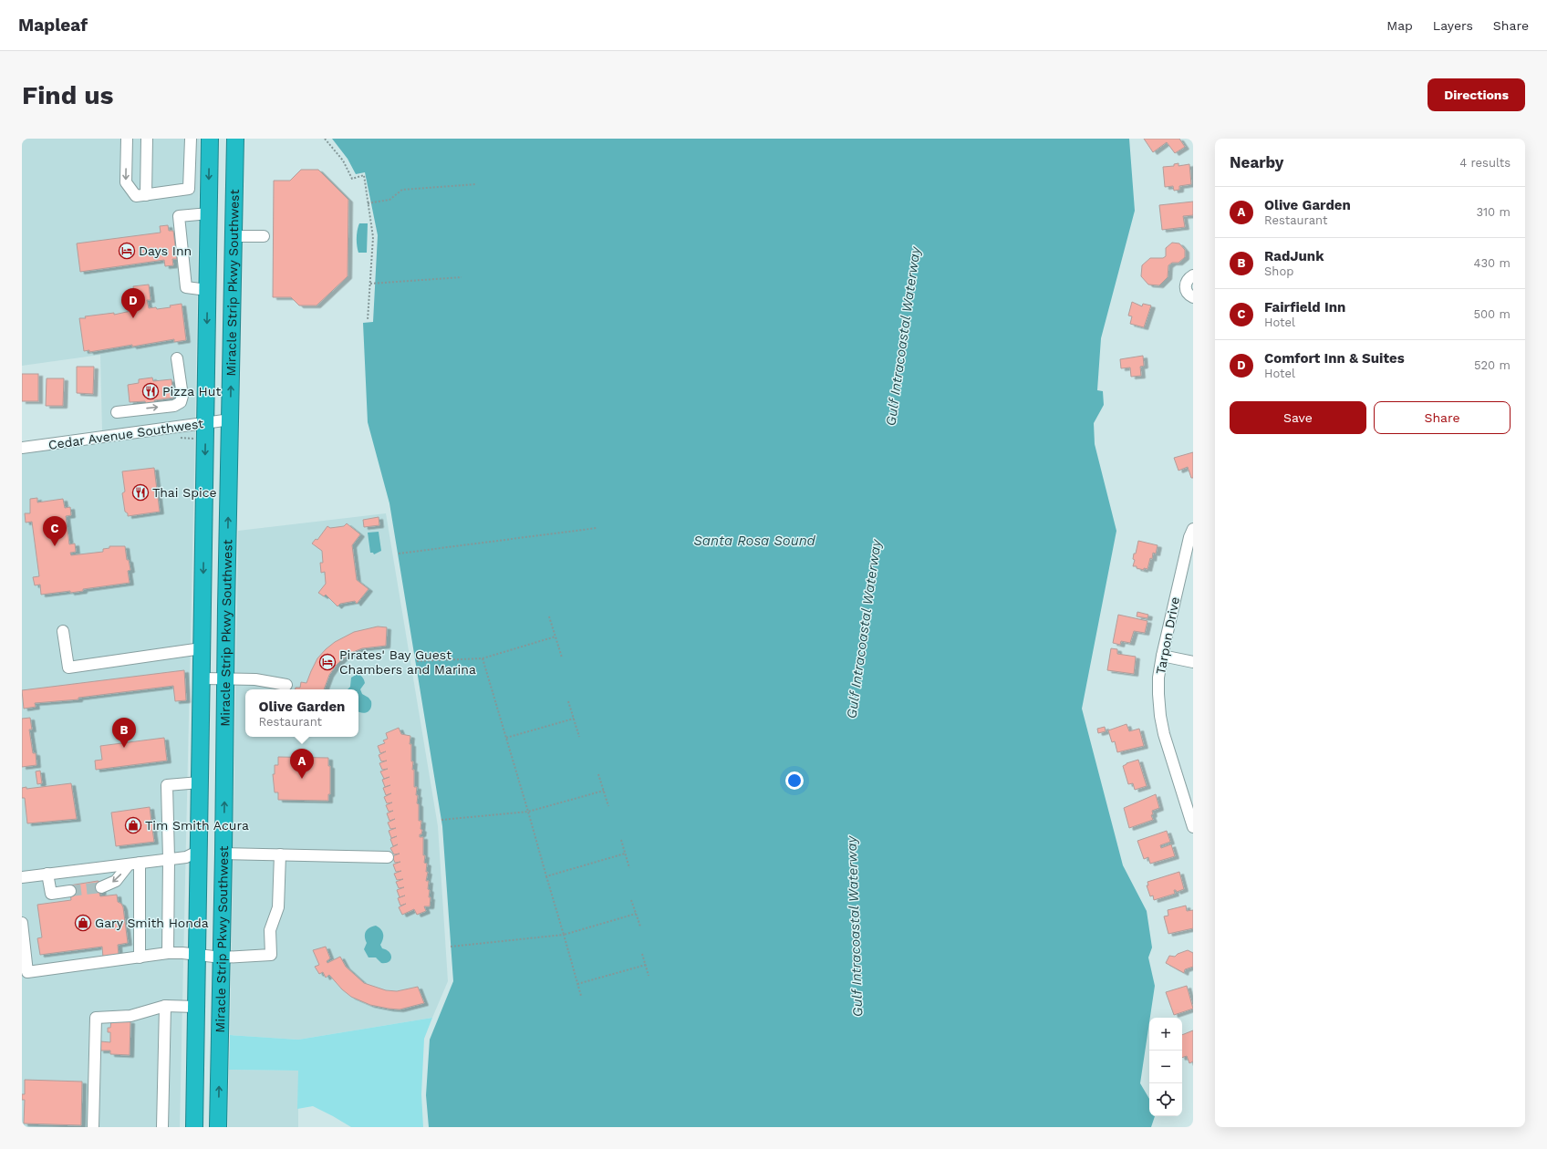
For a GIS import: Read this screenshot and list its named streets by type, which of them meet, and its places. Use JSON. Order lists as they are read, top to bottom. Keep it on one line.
{"streets":{"highway":["Miracle Strip Pkwy Southwest"],"street":["Cedar Avenue Southwest","Tarpon Drive"]},"crossings":[["Miracle Strip Pkwy Southwest","Cedar Avenue Southwest"]],"water":["Gulf Intracoastal Waterway","Santa Rosa Sound"],"places":{"hotel":["Days Inn","Pirates' Bay Guest Chambers and Marina"],"restaurant":["Pizza Hut","Thai Spice"],"shop":["Tim Smith Acura","Gary Smith Honda"]},"page":{"header":"Mapleaf","nav":["Map","Layers","Share"],"buttons":["Directions",["Save","Share"]],"title":"Find us","heading":["Nearby","4 results"],"list":[{"mark":"A","name":"Olive Garden","note":"Restaurant","value":"310 m"},{"mark":"B","name":"RadJunk","note":"Shop","value":"430 m"},{"mark":"C","name":"Fairfield Inn","note":"Hotel","value":"500 m"},{"mark":"D","name":"Comfort Inn & Suites","note":"Hotel","value":"520 m"}],"pins":["D","C","B","A"],"popup":["Olive Garden","Restaurant"],"map_buttons":["+","−"]}}
